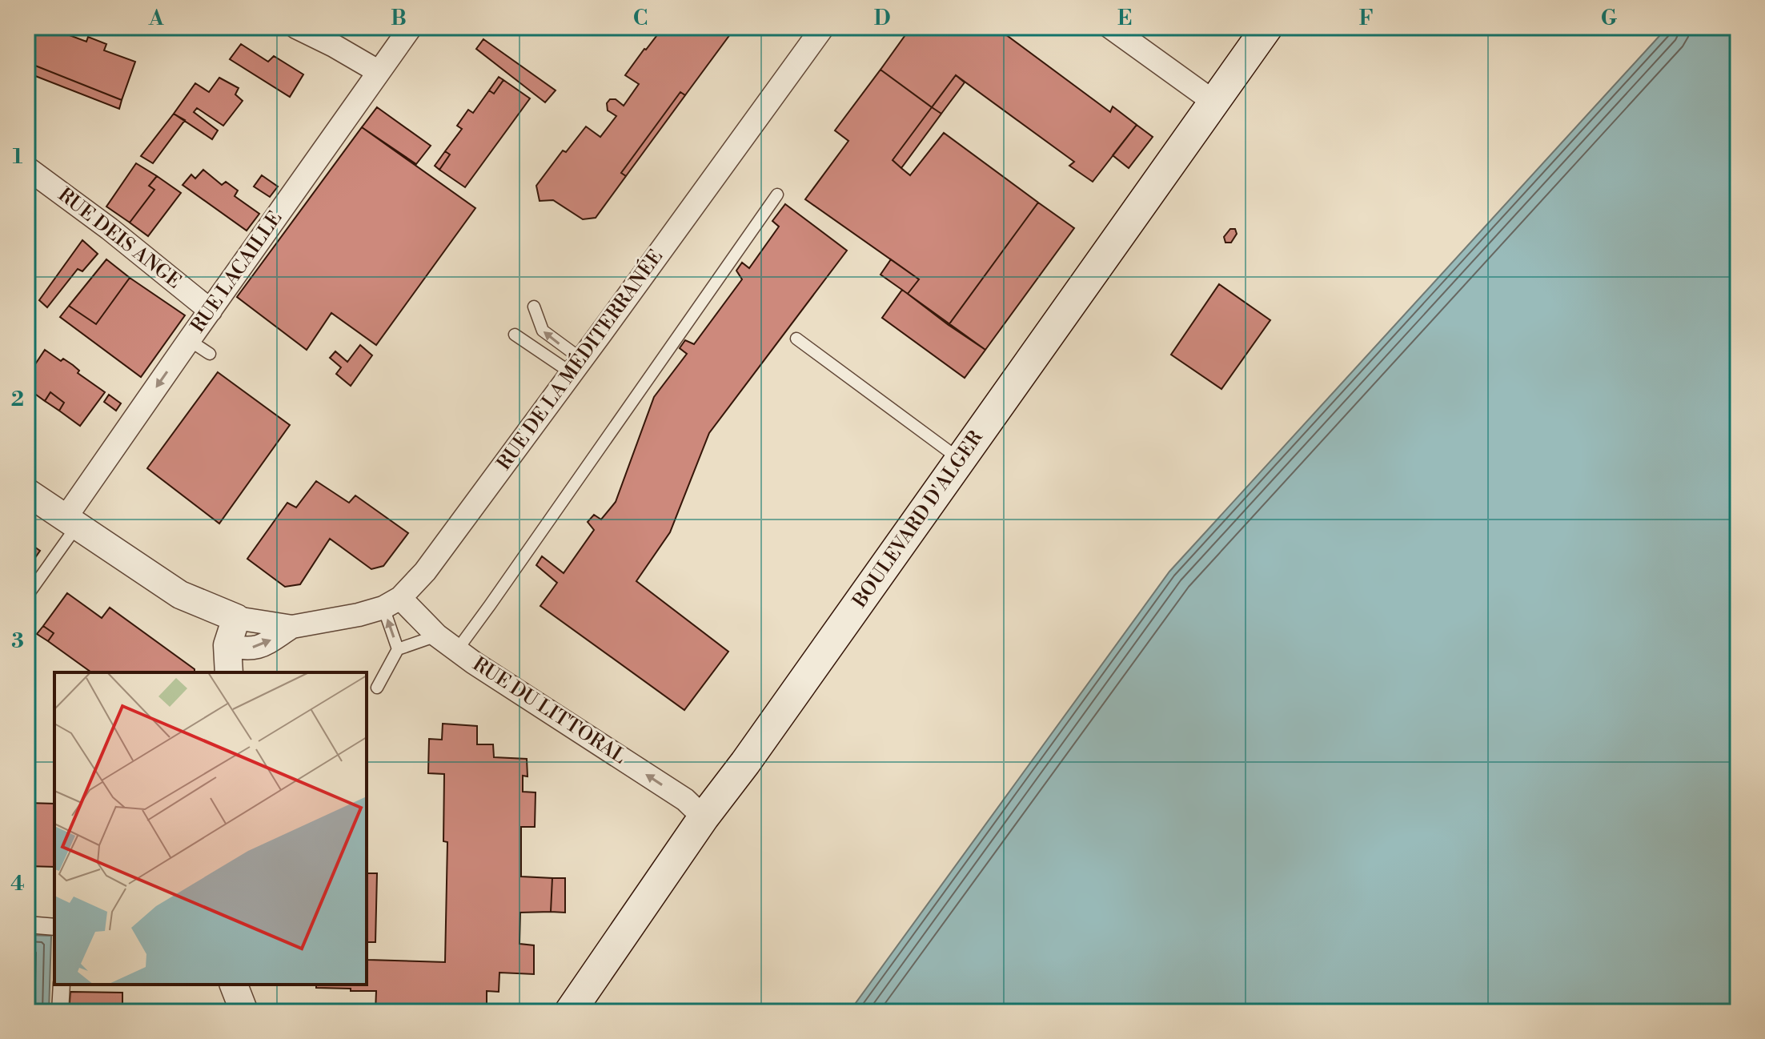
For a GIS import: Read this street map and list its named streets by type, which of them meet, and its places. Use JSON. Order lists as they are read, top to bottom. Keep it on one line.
{"streets":{"main road":["BOULEVARD D'ALGER"],"street":["RUE DEIS ANGE","RUE LACAILLE","RUE DE LA MÉDITERRANÉE","RUE DU LITTORAL"]},"crossings":[["RUE DEIS ANGE","RUE LACAILLE"],["RUE DE LA MÉDITERRANÉE","RUE DU LITTORAL"],["BOULEVARD D'ALGER","RUE DU LITTORAL"]],"one_way":["RUE LACAILLE","RUE DU LITTORAL"],"grid":{"columns":["A","B","C","D","E","F","G"],"rows":["1","2","3","4"]}}
